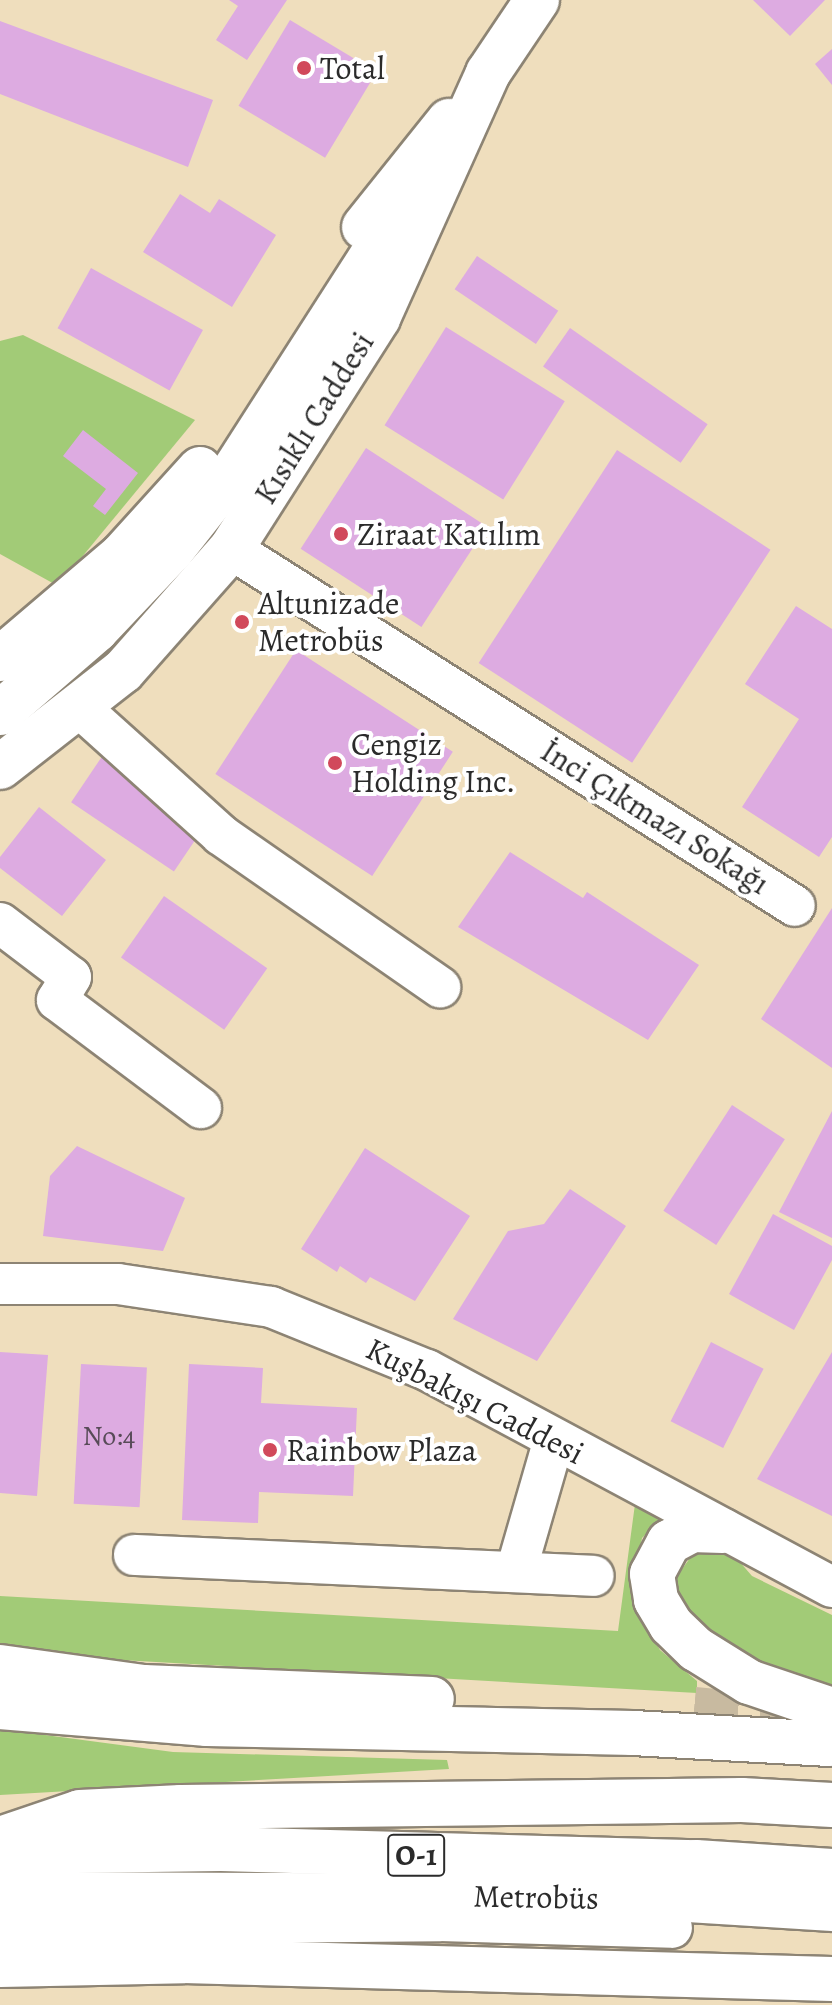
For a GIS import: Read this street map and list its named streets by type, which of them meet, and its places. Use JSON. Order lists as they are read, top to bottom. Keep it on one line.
{"streets":{"main road":["Kısıklı Caddesi","O-1"],"street":["İnci Çıkmazı Sokağı","Kuşbakışı Caddesi","Metrobüs"]},"crossings":[["Kısıklı Caddesi","İnci Çıkmazı Sokağı"]],"places":["Total","Ziraat Katılım","Altunizade Metrobüs","Cengiz Holding Inc.","Rainbow Plaza"],"house_numbers":["No:4"]}
